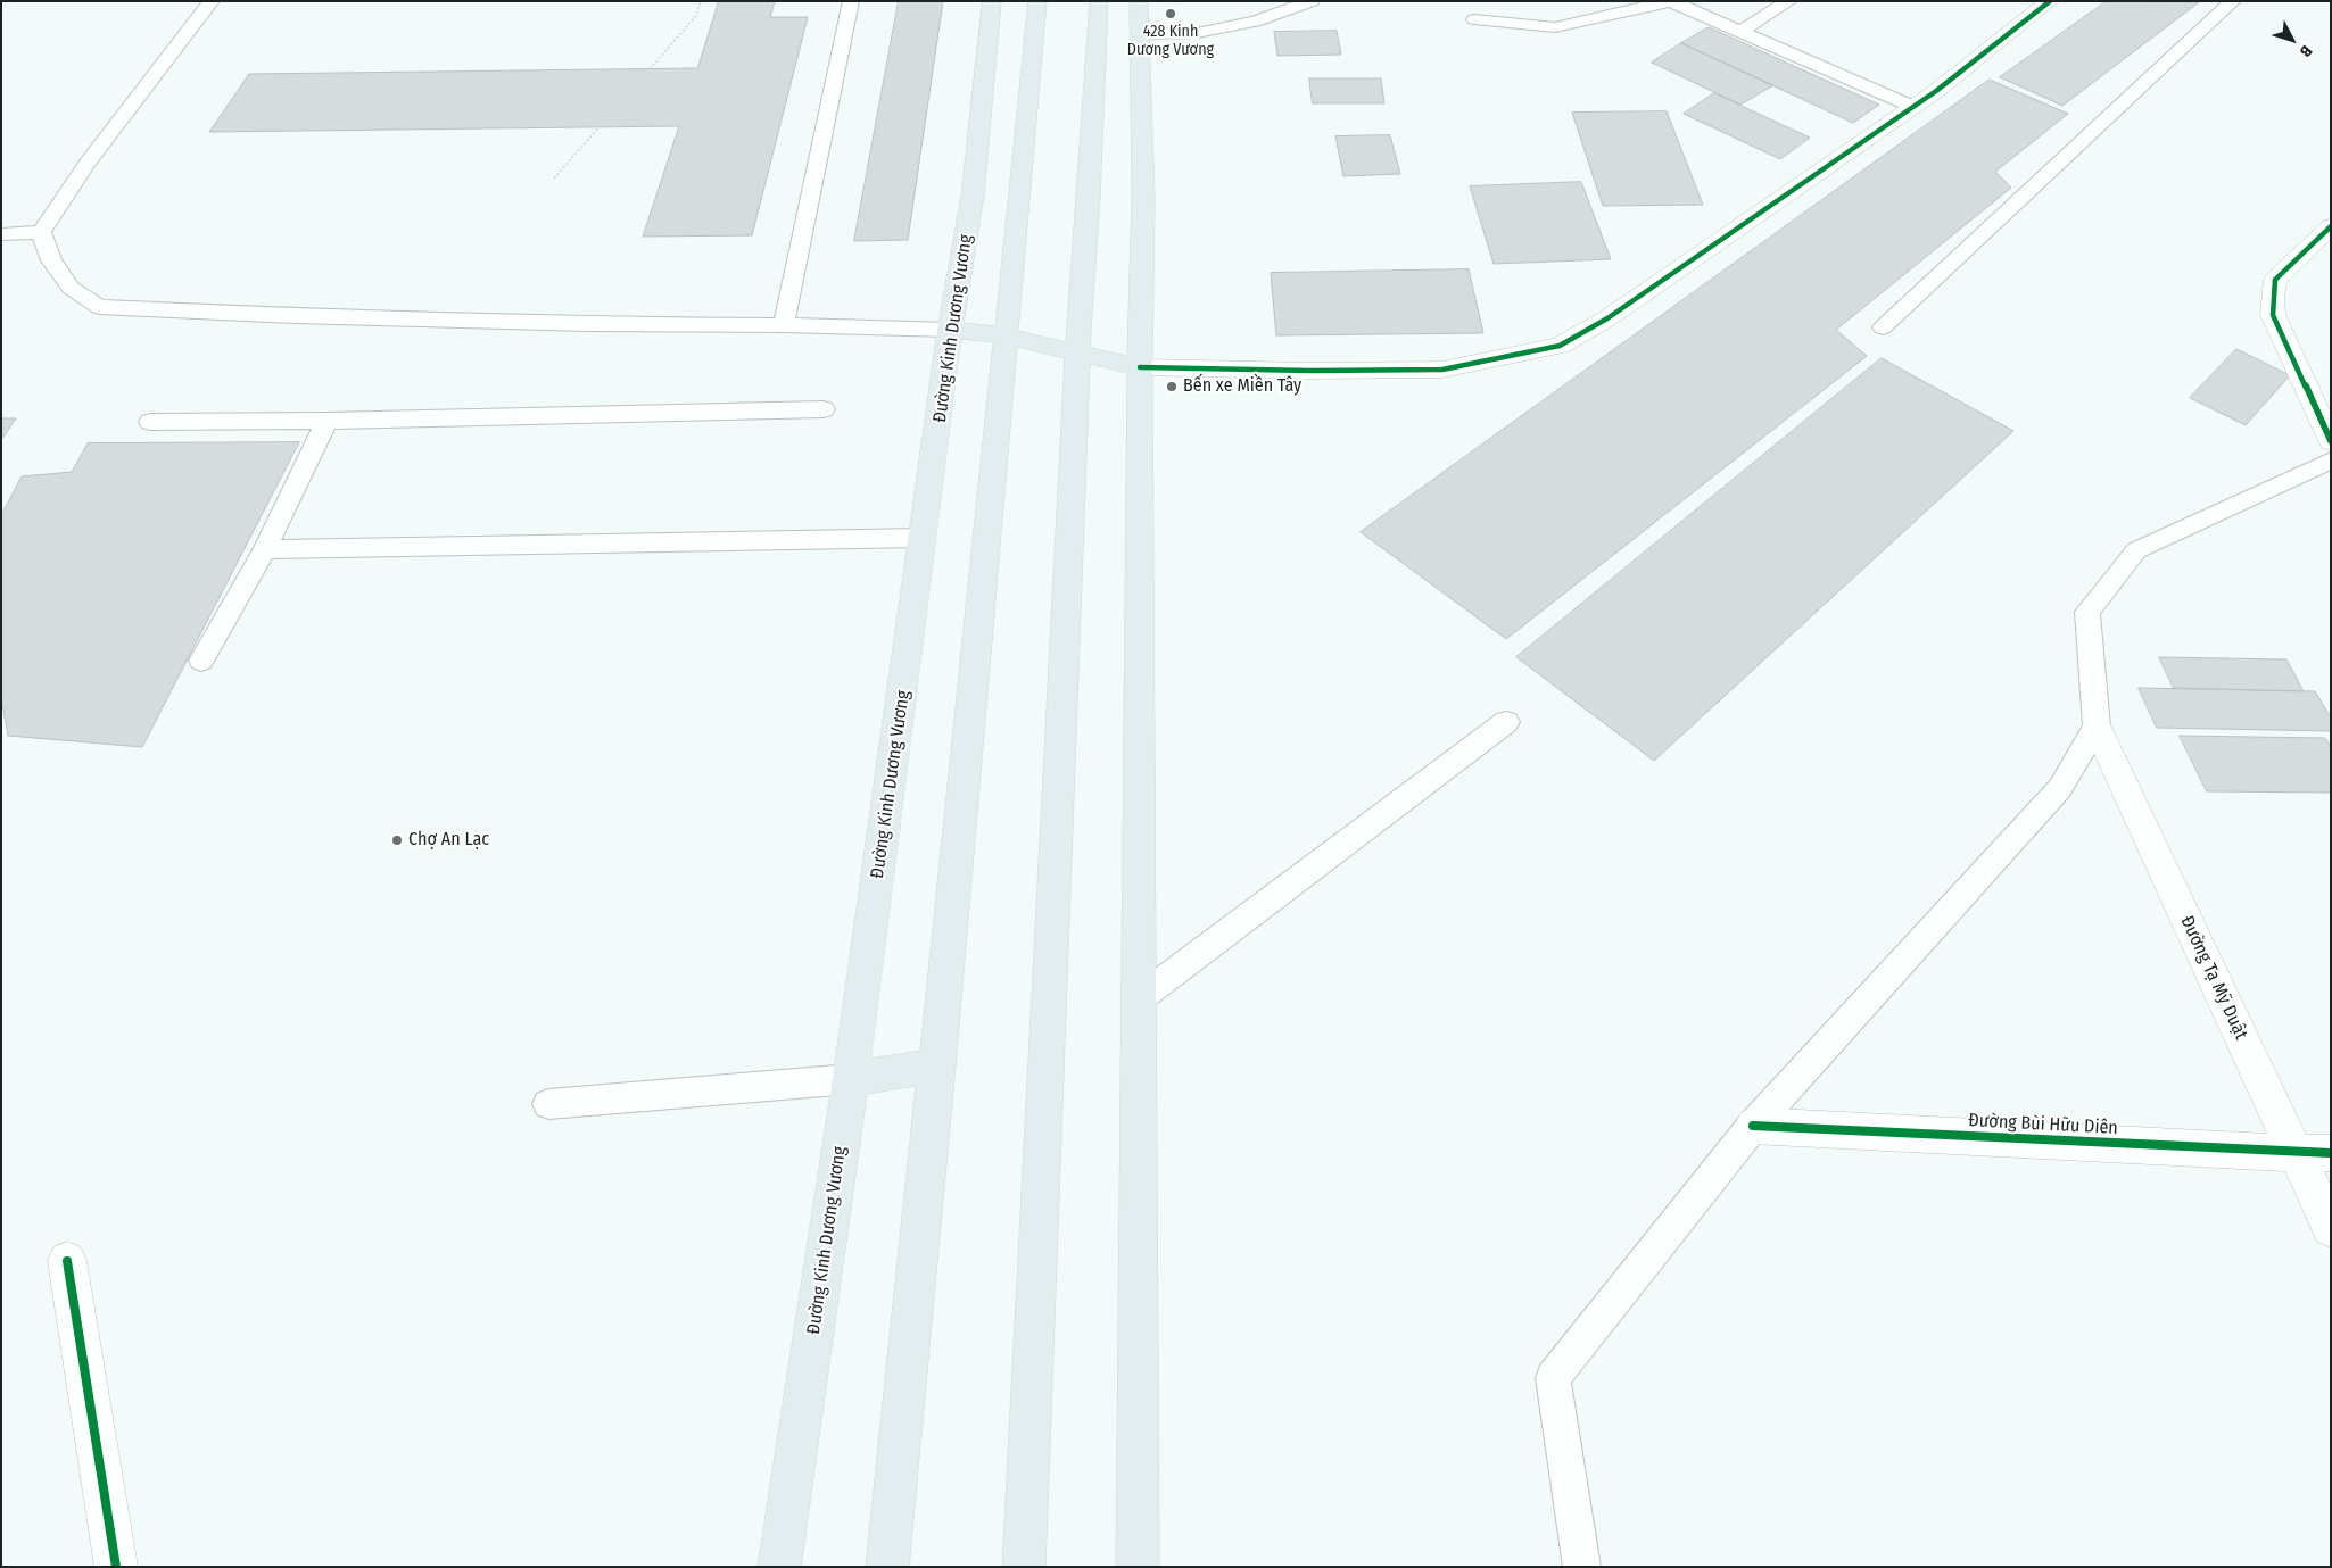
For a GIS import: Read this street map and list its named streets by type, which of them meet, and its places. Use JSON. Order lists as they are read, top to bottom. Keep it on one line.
{"streets":{"main road":["Đường Kinh Dương Vương"],"street":["Đường Tạ Mỹ Duật","Đường Bùi Hữu Diên"]},"crossings":[["Đường Tạ Mỹ Duật","Đường Bùi Hữu Diên"]],"places":["428 Kinh Dương Vương","Bến xe Miền Tây","Chợ An Lạc"],"north":"bottom right"}
